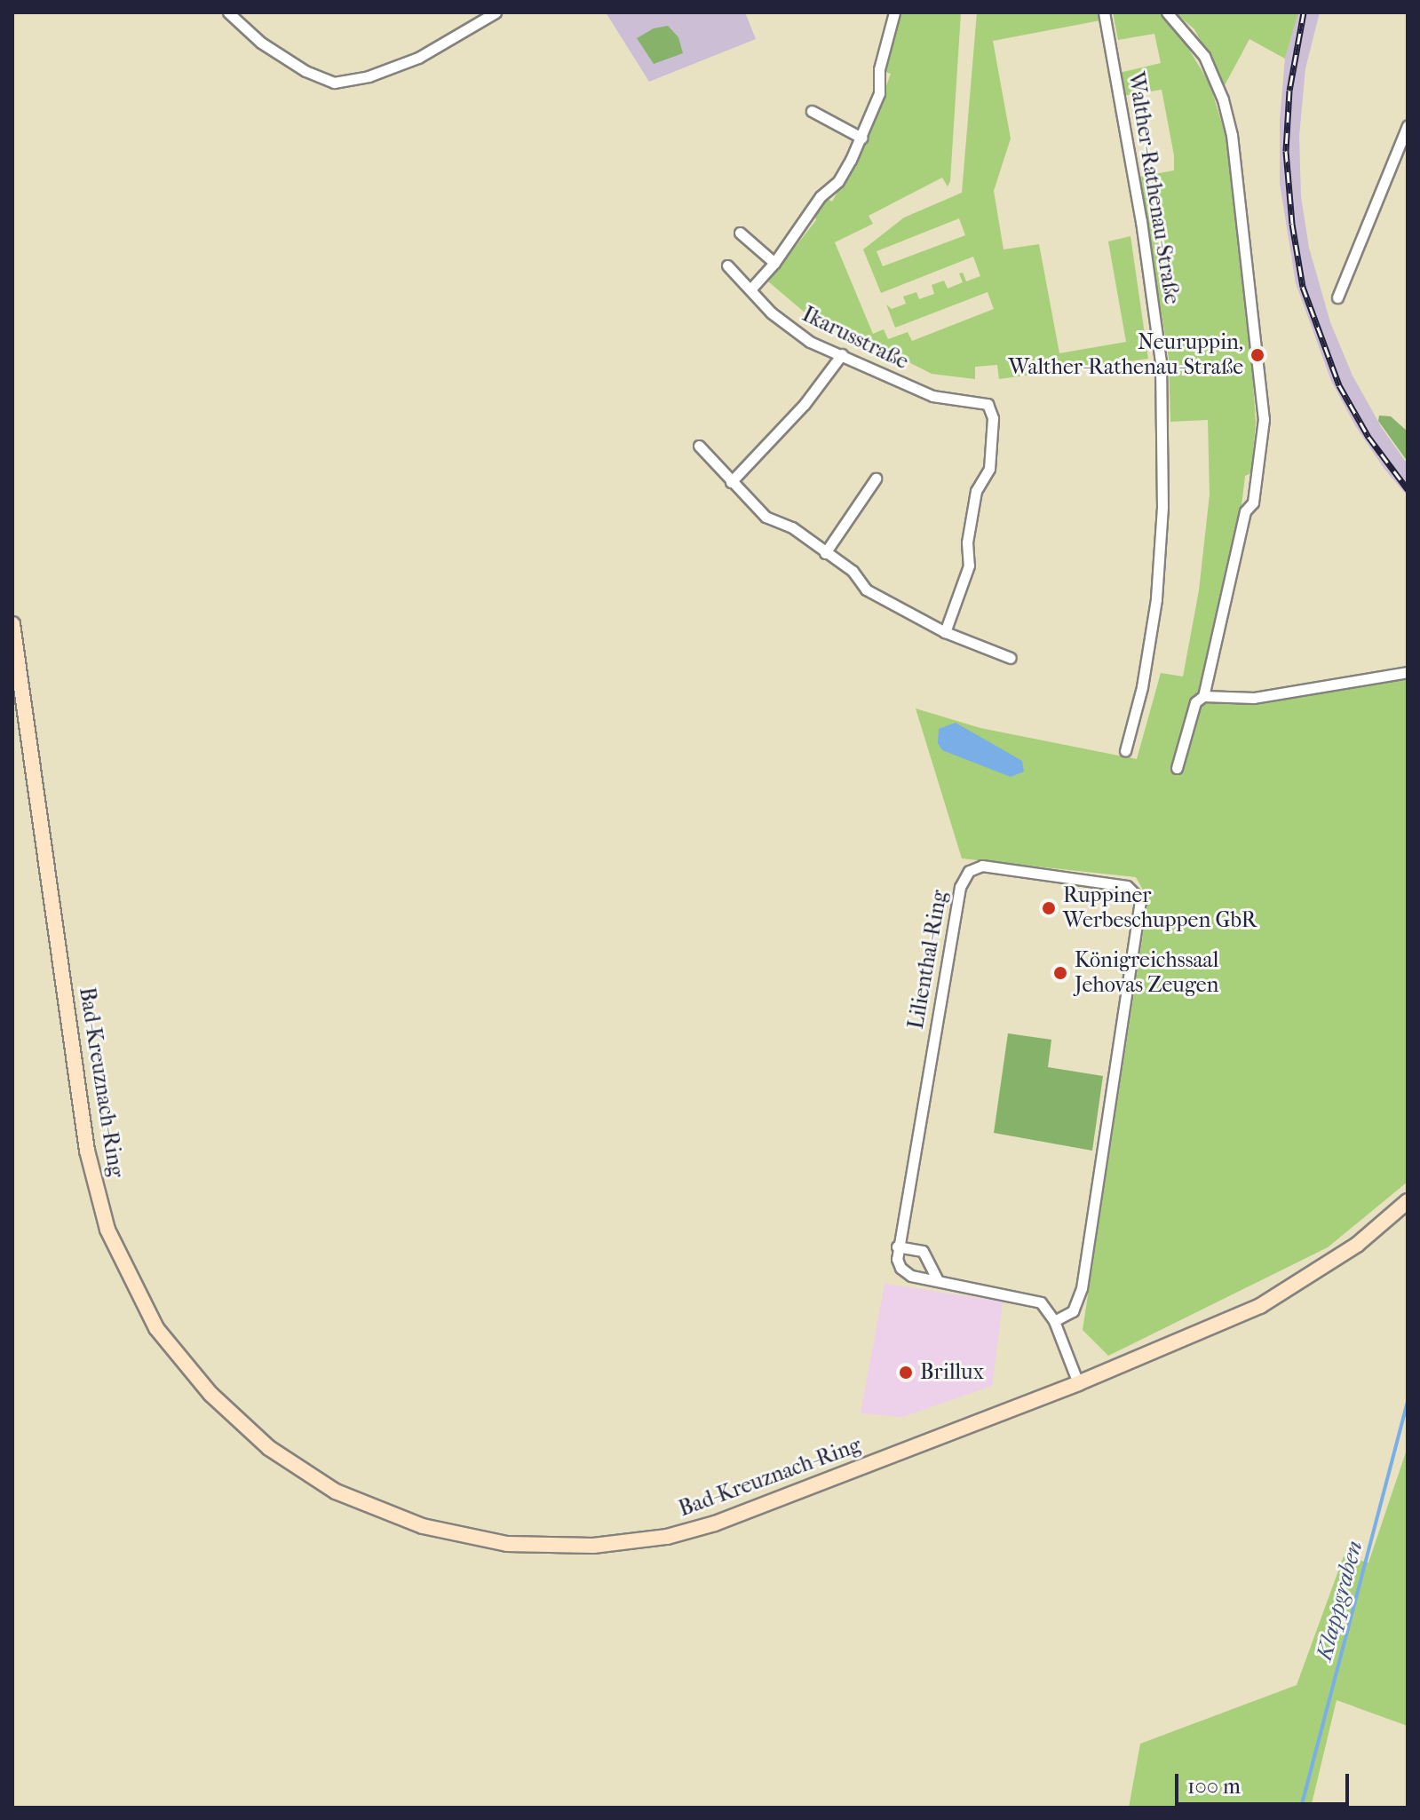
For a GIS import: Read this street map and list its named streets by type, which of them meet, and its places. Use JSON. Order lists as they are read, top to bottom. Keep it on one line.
{"streets":{"main road":["Bad-Kreuznach-Ring"],"street":["Walther-Rathenau-Straße","Ikarusstraße","Lilienthal-Ring"]},"water":["Klappgraben"],"places":["Neuruppin, Walther-Rathenau-Straße","Ruppiner Werbeschuppen GbR","Königreichssaal Jehovas Zeugen","Brillux"],"scale_bar":"100 m"}
